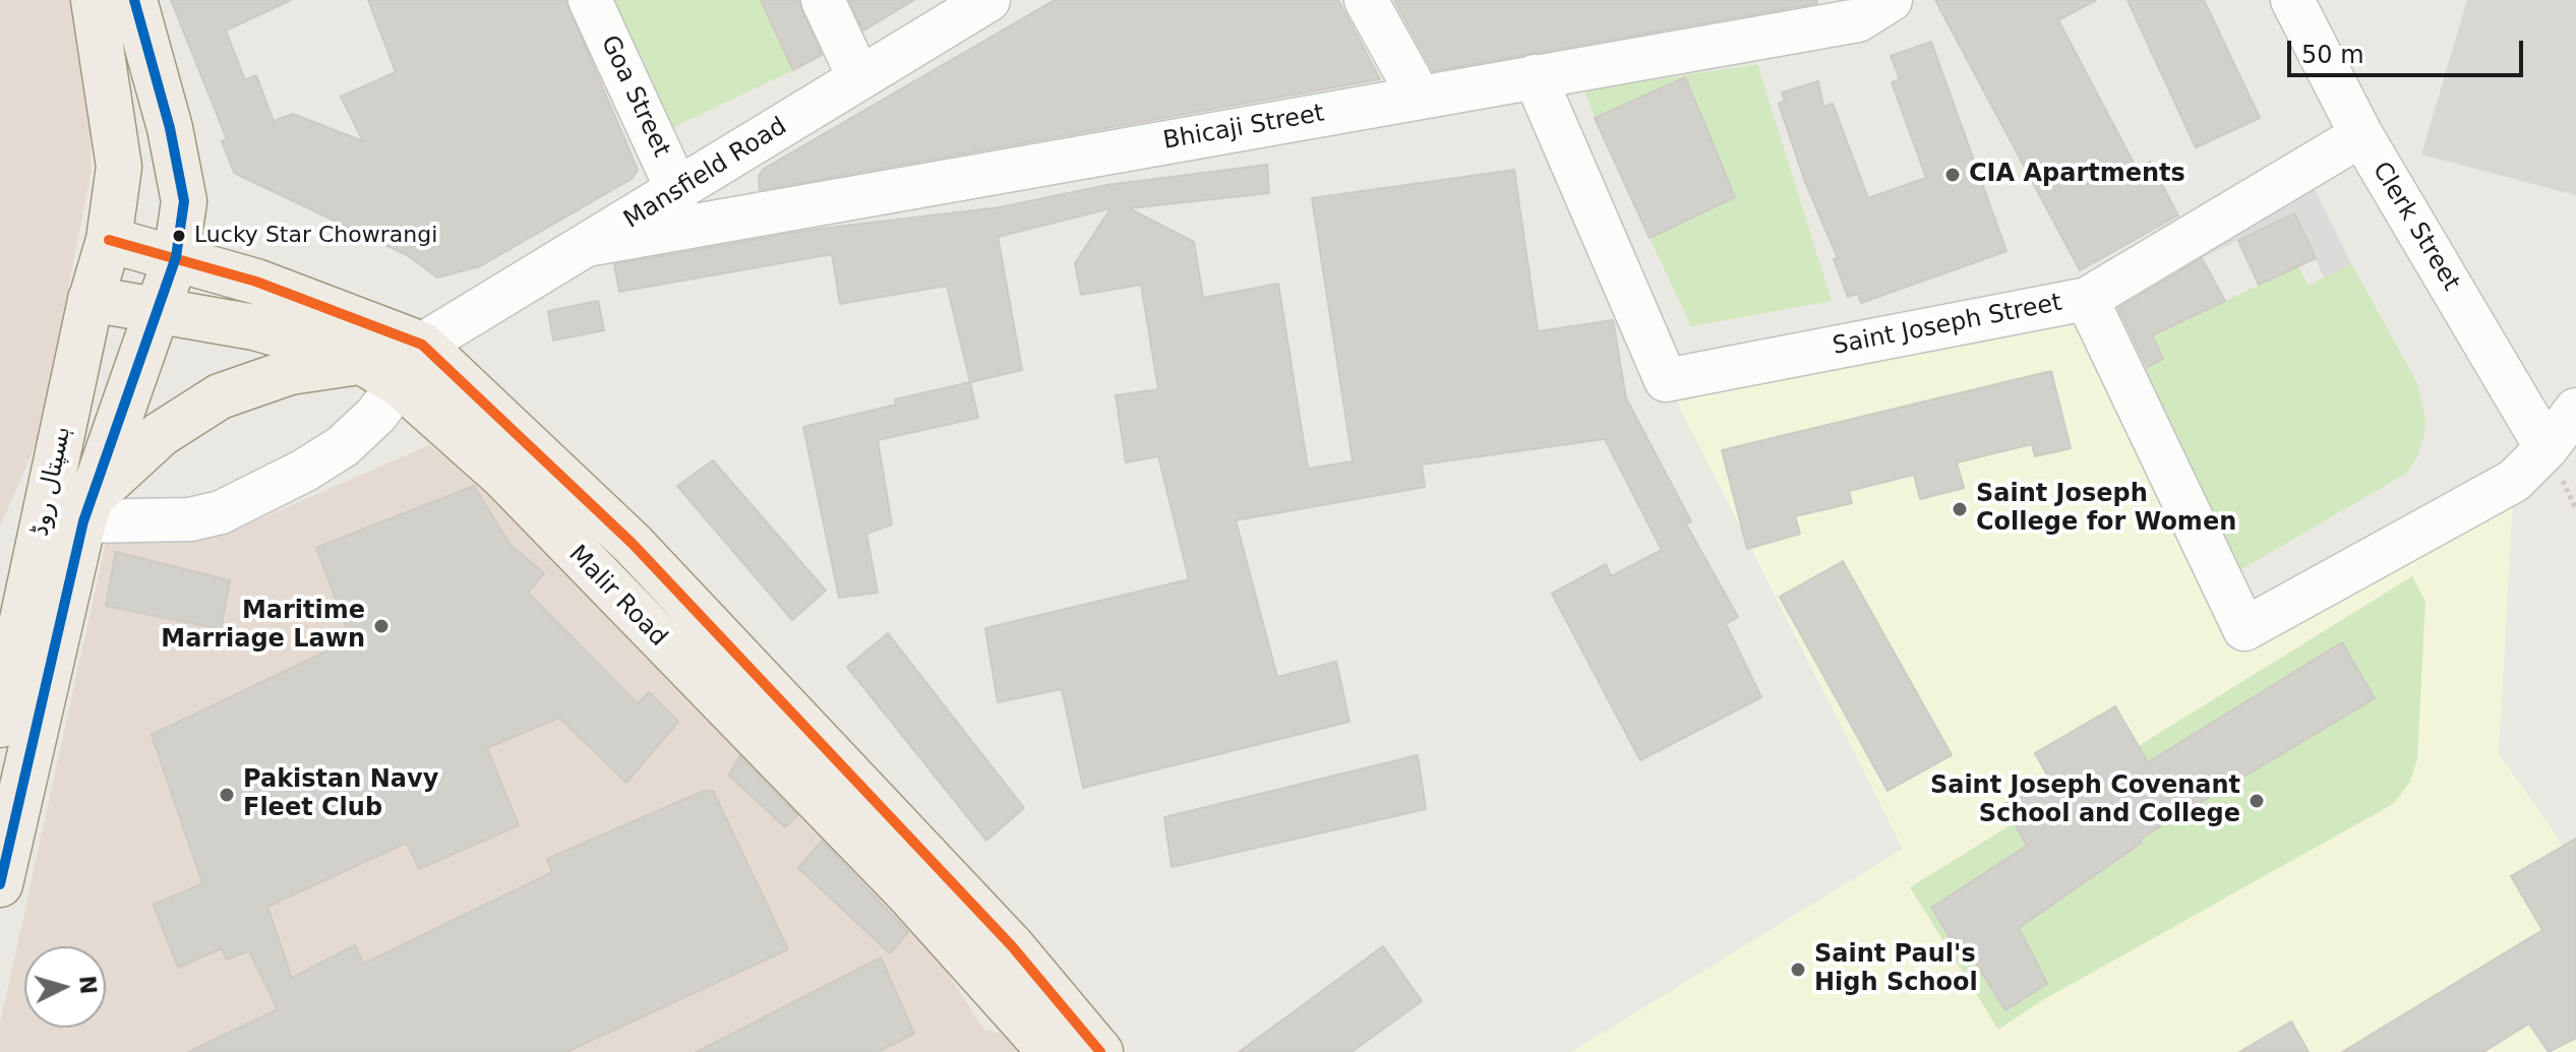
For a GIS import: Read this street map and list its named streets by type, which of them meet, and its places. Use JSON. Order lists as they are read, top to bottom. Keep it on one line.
{"streets":{"main road":["ہسپتال روڈ","Malir Road"],"street":["Goa Street","Bhicaji Street","Mansfield Road","Clerk Street","Saint Joseph Street"]},"crossings":[["Goa Street","Mansfield Road"],["Bhicaji Street","Mansfield Road"],["Bhicaji Street","Saint Joseph Street"],["Mansfield Road","Malir Road"],["Clerk Street","Saint Joseph Street"],["ہسپتال روڈ","Malir Road"]],"places":["CIA Apartments","Lucky Star Chowrangi","Saint Joseph College for Women","Maritime Marriage Lawn","Pakistan Navy Fleet Club","Saint Joseph Covenant School and College","Saint Paul's High School"],"scale_bar":"50 m","north":"right"}
